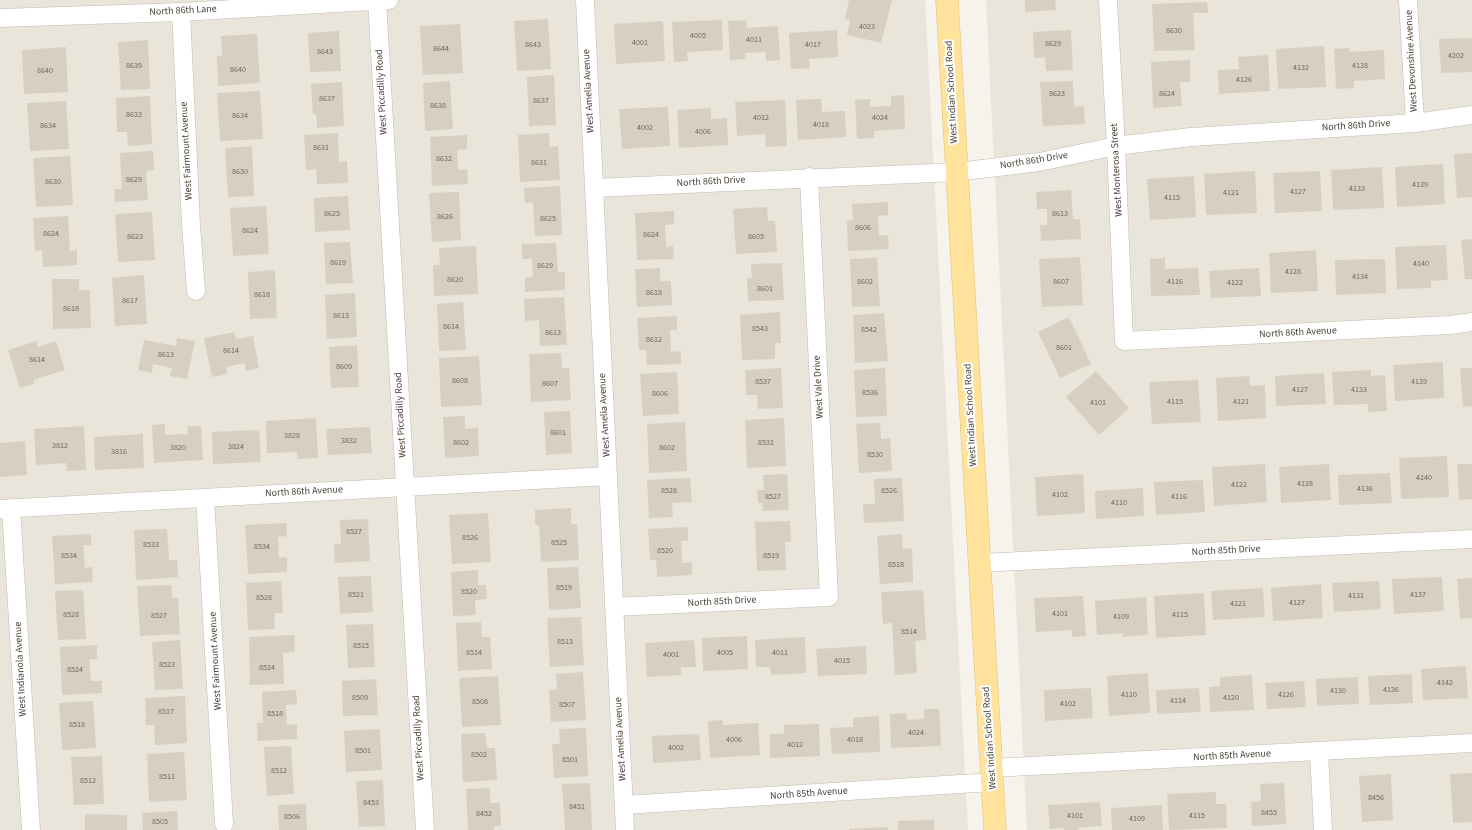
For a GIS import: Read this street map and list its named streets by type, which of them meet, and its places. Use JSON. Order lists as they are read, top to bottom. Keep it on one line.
{"streets":{"main road":["West Indian School Road"],"street":["North 86th Lane","West Devonshire Avenue","West Amelia Avenue","West Piccadilly Road","North 86th Drive","West Fairmount Avenue","West Monterosa Street","North 86th Avenue","West Vale Drive","North 85th Drive","West Indianola Avenue","North 85th Avenue"]},"crossings":[["North 86th Lane","West Piccadilly Road"],["North 86th Lane","West Fairmount Avenue"],["West Devonshire Avenue","North 86th Drive"],["West Amelia Avenue","North 86th Drive"],["West Amelia Avenue","North 86th Avenue"],["West Amelia Avenue","North 85th Drive"],["West Amelia Avenue","North 85th Avenue"],["West Piccadilly Road","North 86th Avenue"],["West Indian School Road","North 86th Drive"],["West Indian School Road","North 85th Drive"],["West Indian School Road","North 85th Avenue"],["North 86th Drive","West Monterosa Street"],["North 86th Drive","West Vale Drive"],["West Fairmount Avenue","North 86th Avenue"],["West Monterosa Street","North 86th Avenue"],["North 86th Avenue","West Indianola Avenue"],["West Vale Drive","North 85th Drive"]],"house_numbers":["4023","8630","4005","4011","4001","8629","8643","4017","8644","8643","4202","8639","4138","4132","8640","8640","4126","8623","8624","8637","8637","8638","8633","8634","4012","4024","4018","8634","4002","4006","8631","8632","8631","8630","8629","8630","4139","4133","4127","4121","4115","8625","8613","8626","8625","8606","8624","8624","8624","8623","8605","8619","4140","8619","4128","4134","8620","8602","8607","4116","4122","8601","8618","8618","8617","8618","8613","8614","8543","8542","8613","8612","8601","8614","8613","8614","8609","8608","8537","4139","8607","4127","4133","8536","8606","4115","4121","4101","8601","3828","3832","8602","8531","3812","3824","3820","8602","3816","8530","4140","4128","4122","4136","8528","8526","4102","8527","4116","4110","8527","8526","8525","8533","8534","8520","8534","8519","8518","8519","8520","8521","4137","4131","8528","4127","4121","4101","8528","4115","8527","4109","8514","8513","8515","8514","4005","4011","4001","4015","8523","8524","8524","4142","4136","4130","4110","4126","8509","4120","4114","8508","4102","8507","8517","8518","8518","4024","4006","4018","4012","4002","8501","8502","8501","8512","8511","8512","8456","8453","8451","8455","8452","4101","4115","8506","4109","8505"]}
